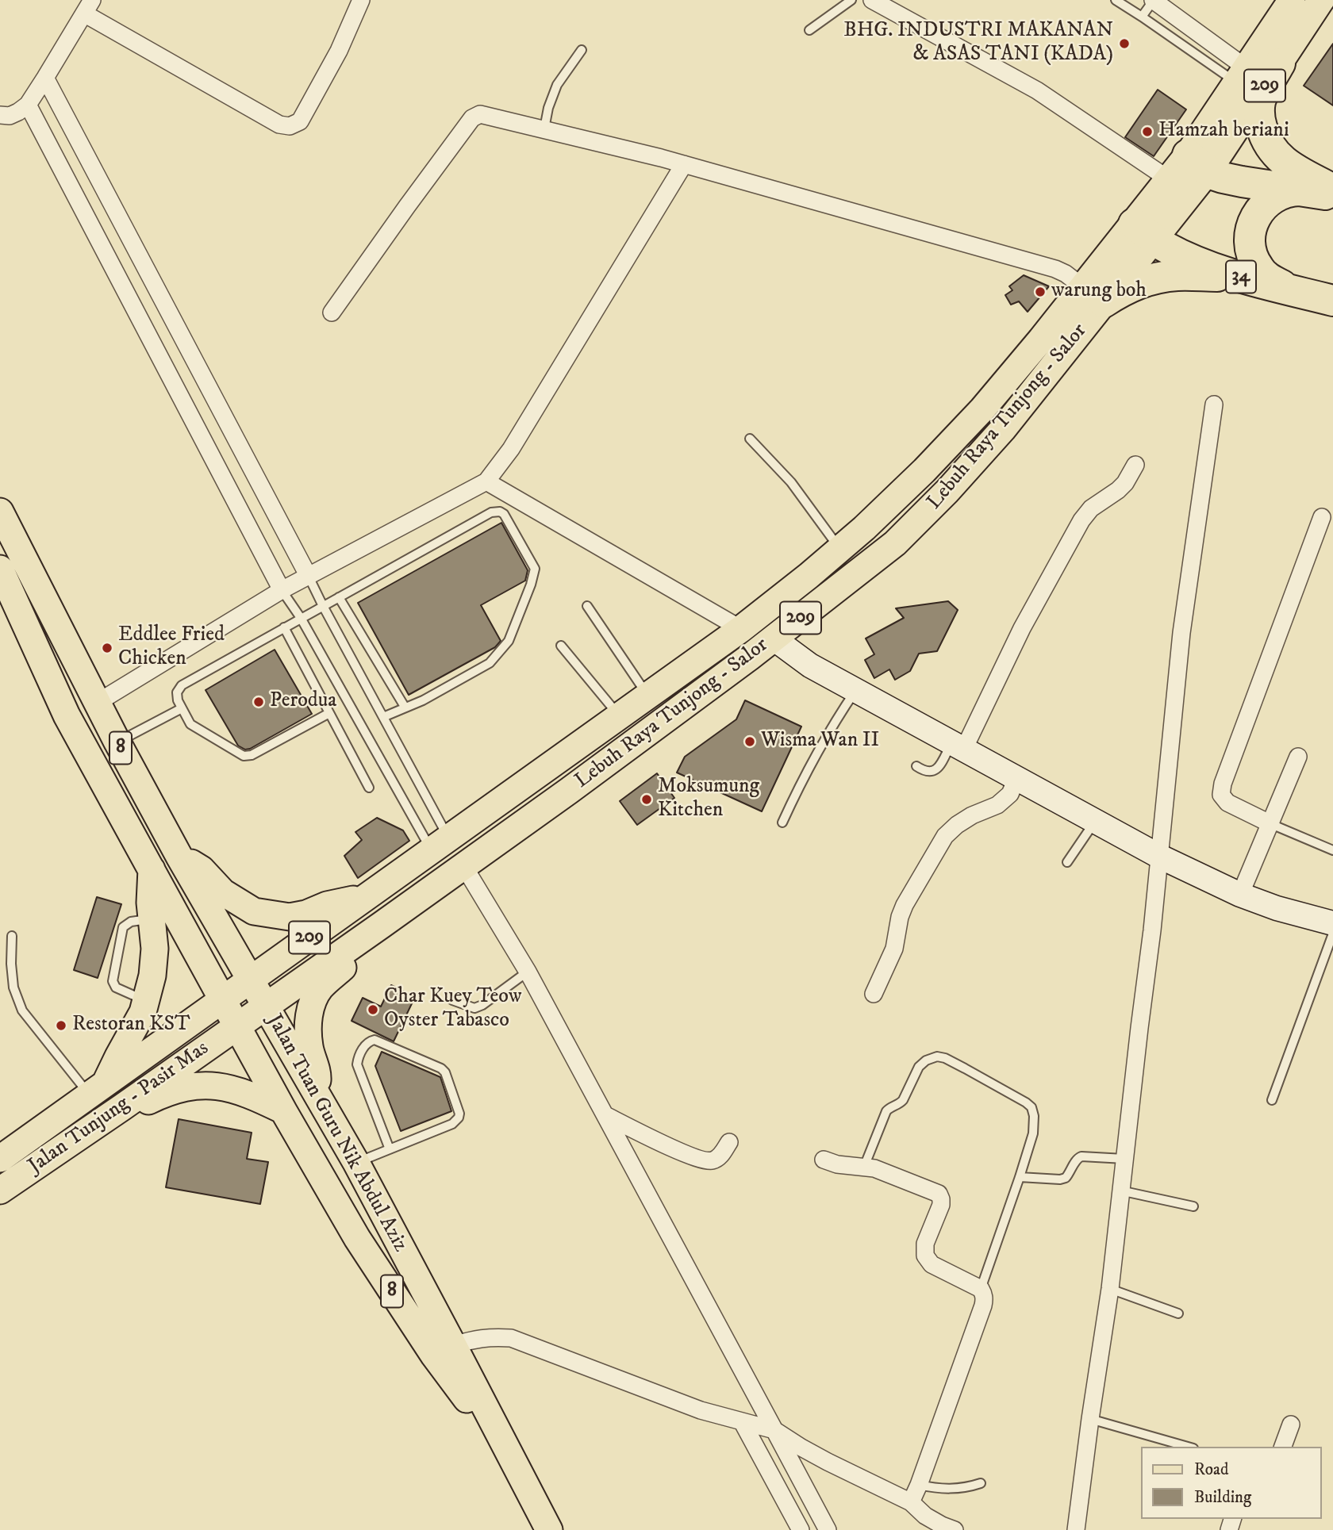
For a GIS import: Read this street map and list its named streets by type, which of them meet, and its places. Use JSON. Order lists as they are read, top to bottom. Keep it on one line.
{"streets":{"highway":["34"],"main road":["209","Lebuh Raya Tunjong - Salor","8","Jalan Tunjung - Pasir Mas","Jalan Tuan Guru Nik Abdul Aziz"]},"crossings":[["209","Lebuh Raya Tunjong - Salor"],["34","Lebuh Raya Tunjong - Salor"],["Lebuh Raya Tunjong - Salor","Jalan Tunjung - Pasir Mas"],["Lebuh Raya Tunjong - Salor","Jalan Tuan Guru Nik Abdul Aziz"],["8","Jalan Tuan Guru Nik Abdul Aziz"],["Jalan Tunjung - Pasir Mas","Jalan Tuan Guru Nik Abdul Aziz"]],"places":["BHG. INDUSTRI MAKANAN & ASAS TANI (KADA)","Hamzah beriani","warung boh","Eddlee Fried Chicken","Perodua","Wisma Wan II","Moksumung Kitchen","Char Kuey Teow Oyster Tabasco","Restoran KST"],"legend":["Road","Building"]}
